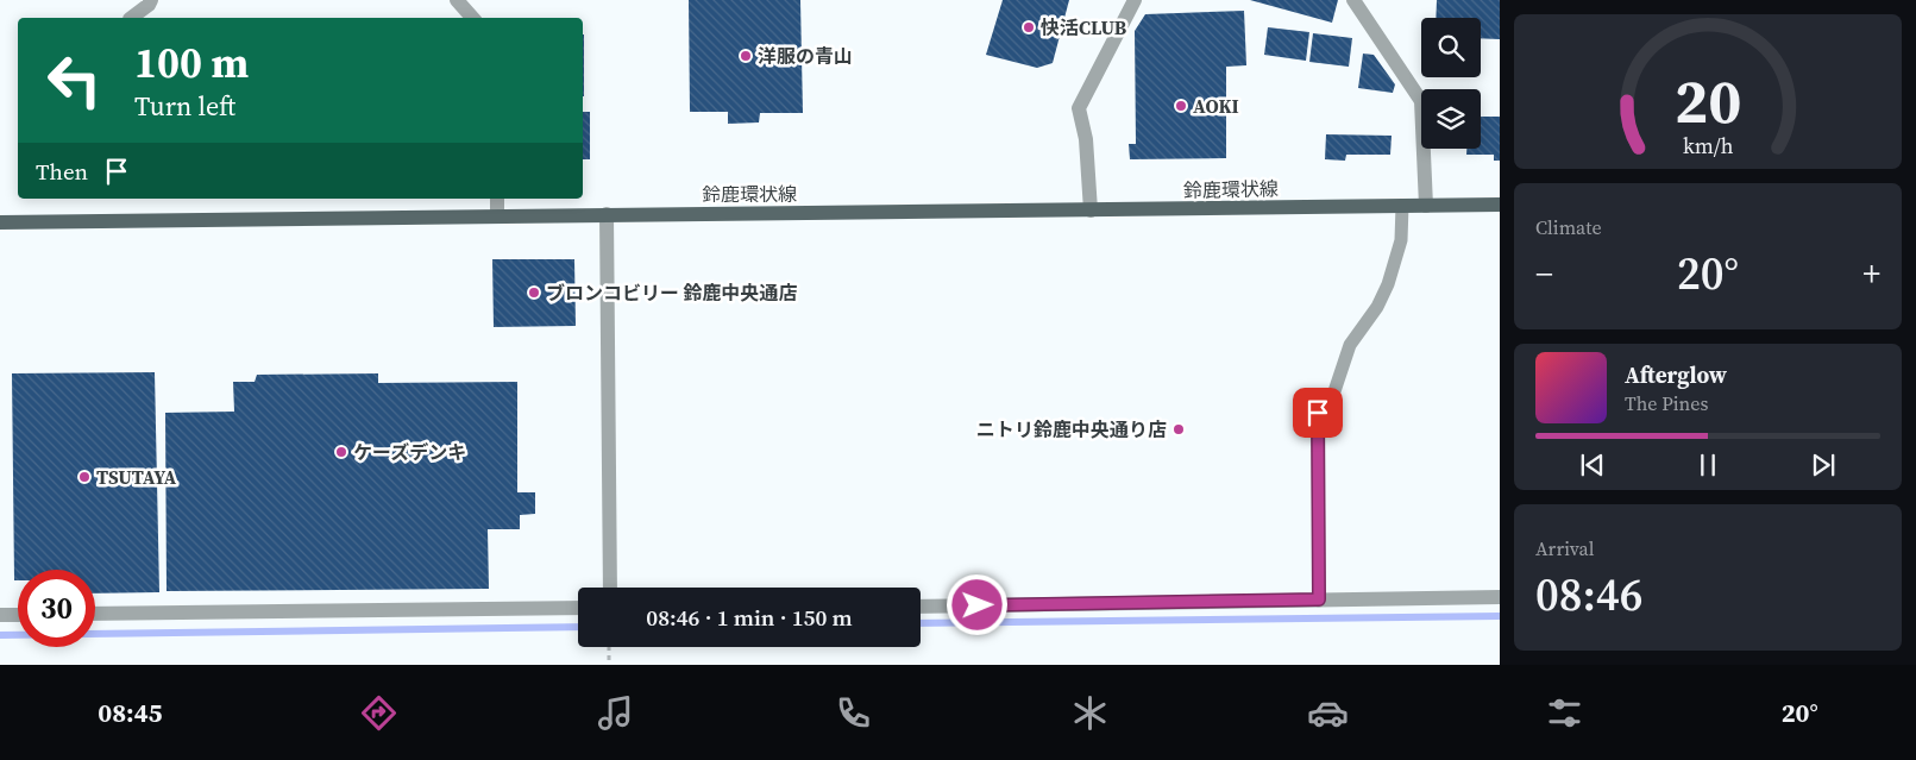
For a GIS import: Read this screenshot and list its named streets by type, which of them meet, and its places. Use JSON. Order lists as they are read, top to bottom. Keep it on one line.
{"streets":{"main road":["鈴鹿環状線"]},"places":["快活CLUB","洋服の青山","AOKI","ブロンコビリー 鈴鹿中央通店","ニトリ鈴鹿中央通り店","ケーズデンキ","TSUTAYA"],"page":{"turn":["100 m","Turn left"],"then":"Then","tile":["Climate",["Arrival","08:46"]],"heat":["−","20°","+"],"song":["Afterglow","The Pines"],"limit":"30","trip":"08:46 · 1 min · 150 m","tabs":["08:45","20°"],"gauge":["20","km/h"]}}
